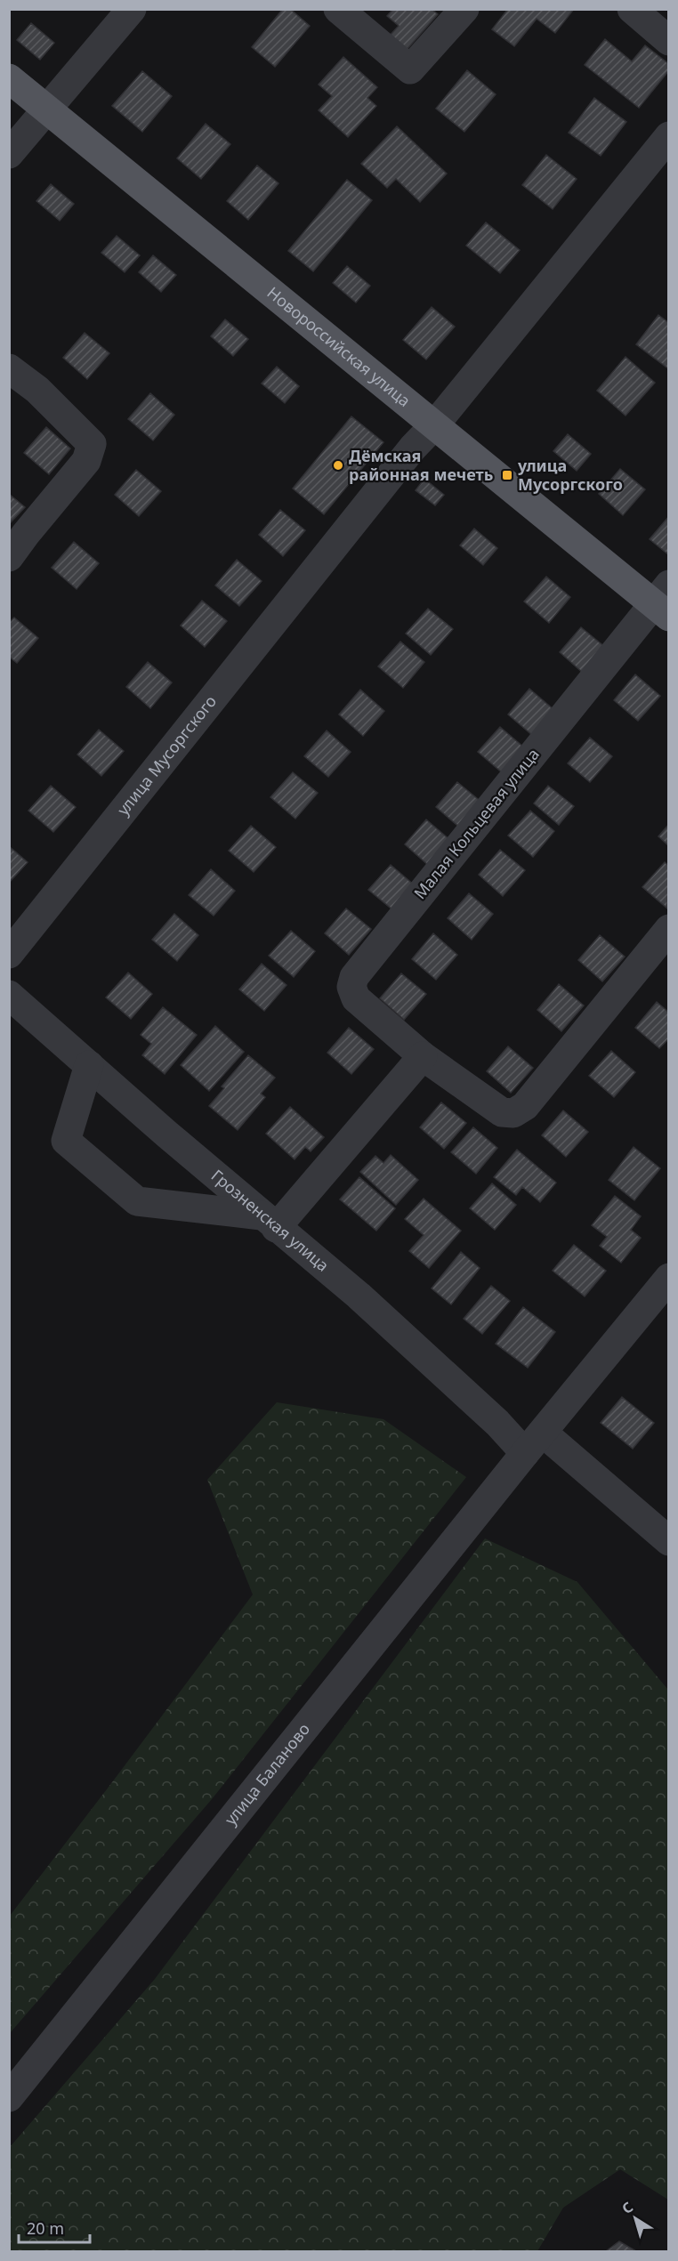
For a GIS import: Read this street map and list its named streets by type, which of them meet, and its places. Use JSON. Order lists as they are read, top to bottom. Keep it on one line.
{"streets":{"main road":["Новороссийская улица"],"street":["улица Мусоргского","Малая Кольцевая улица","Грозненская улица","улица Баланово"]},"crossings":[["Новороссийская улица","улица Мусоргского"],["Новороссийская улица","Малая Кольцевая улица"],["Грозненская улица","улица Баланово"]],"places":{"other":["Дёмская районная мечеть"],"transit":["улица Мусоргского"]},"scale_bar":"20 m","north":"top left"}
